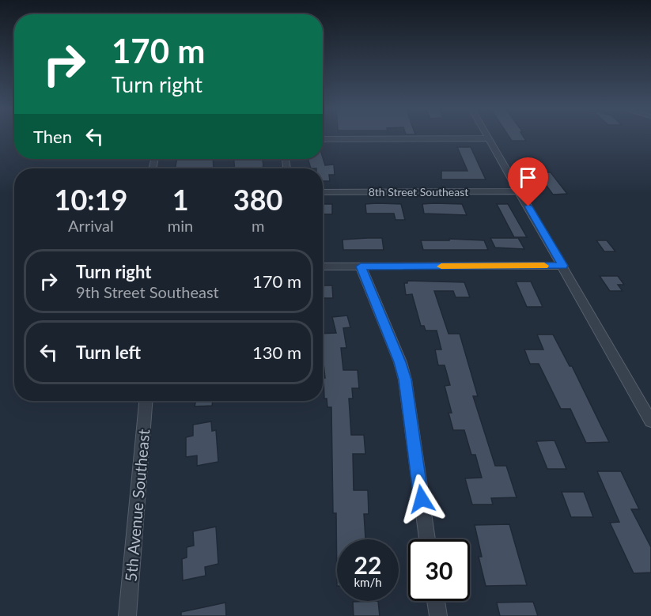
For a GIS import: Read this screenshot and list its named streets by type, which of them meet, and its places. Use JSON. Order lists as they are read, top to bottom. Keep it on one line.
{"streets":{"street":["8th Street Southeast","5th Avenue Southeast"]},"page":{"turn":["170 m","Turn right"],"then":"Then","eta":["10:19","Arrival","1","min","380","m"],"list":[{"name":"Turn right","note":"9th Street Southeast","value":"170 m"},{"name":"Turn left","value":"130 m"}],"speed":"22 km/h","limit":"30"}}
